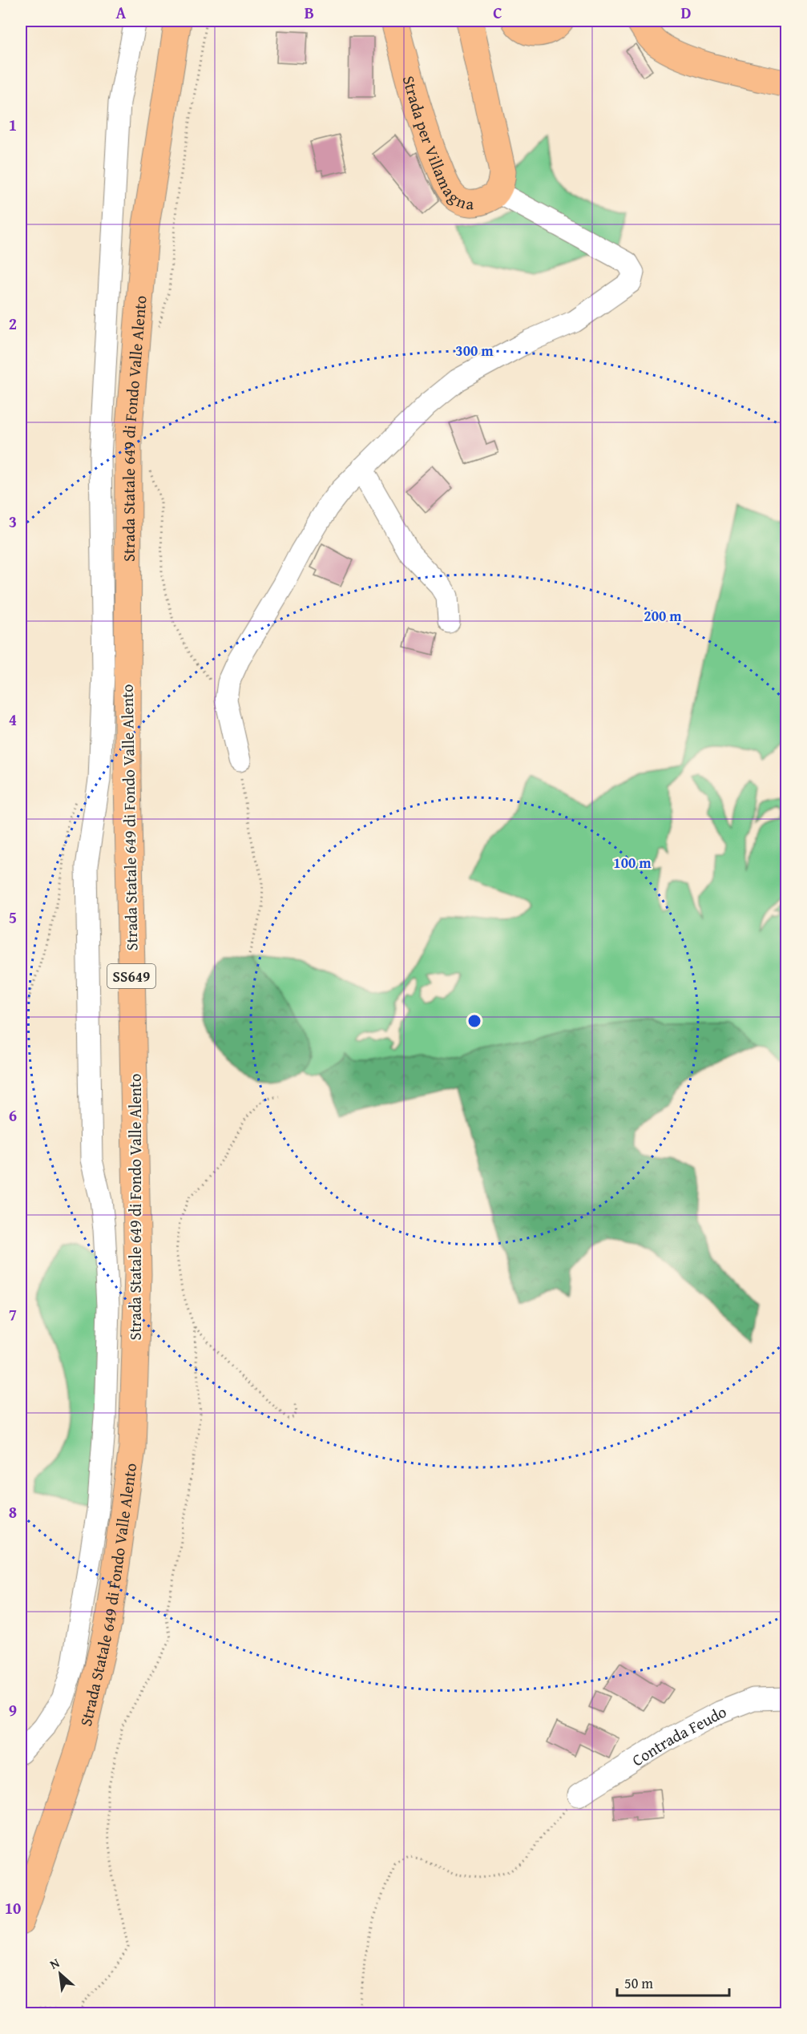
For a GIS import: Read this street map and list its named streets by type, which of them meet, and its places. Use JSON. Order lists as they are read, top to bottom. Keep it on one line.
{"streets":{"main road":["Strada per Villamagna","Strada Statale 649 di Fondo Valle Alento","SS649"],"street":["Contrada Feudo"]},"scale_bar":"50 m","north":"top left","grid":{"columns":["A","B","C","D"],"rows":["1","2","3","4","5","6","7","8","9","10"]},"rings":["300 m","200 m","100 m"]}
